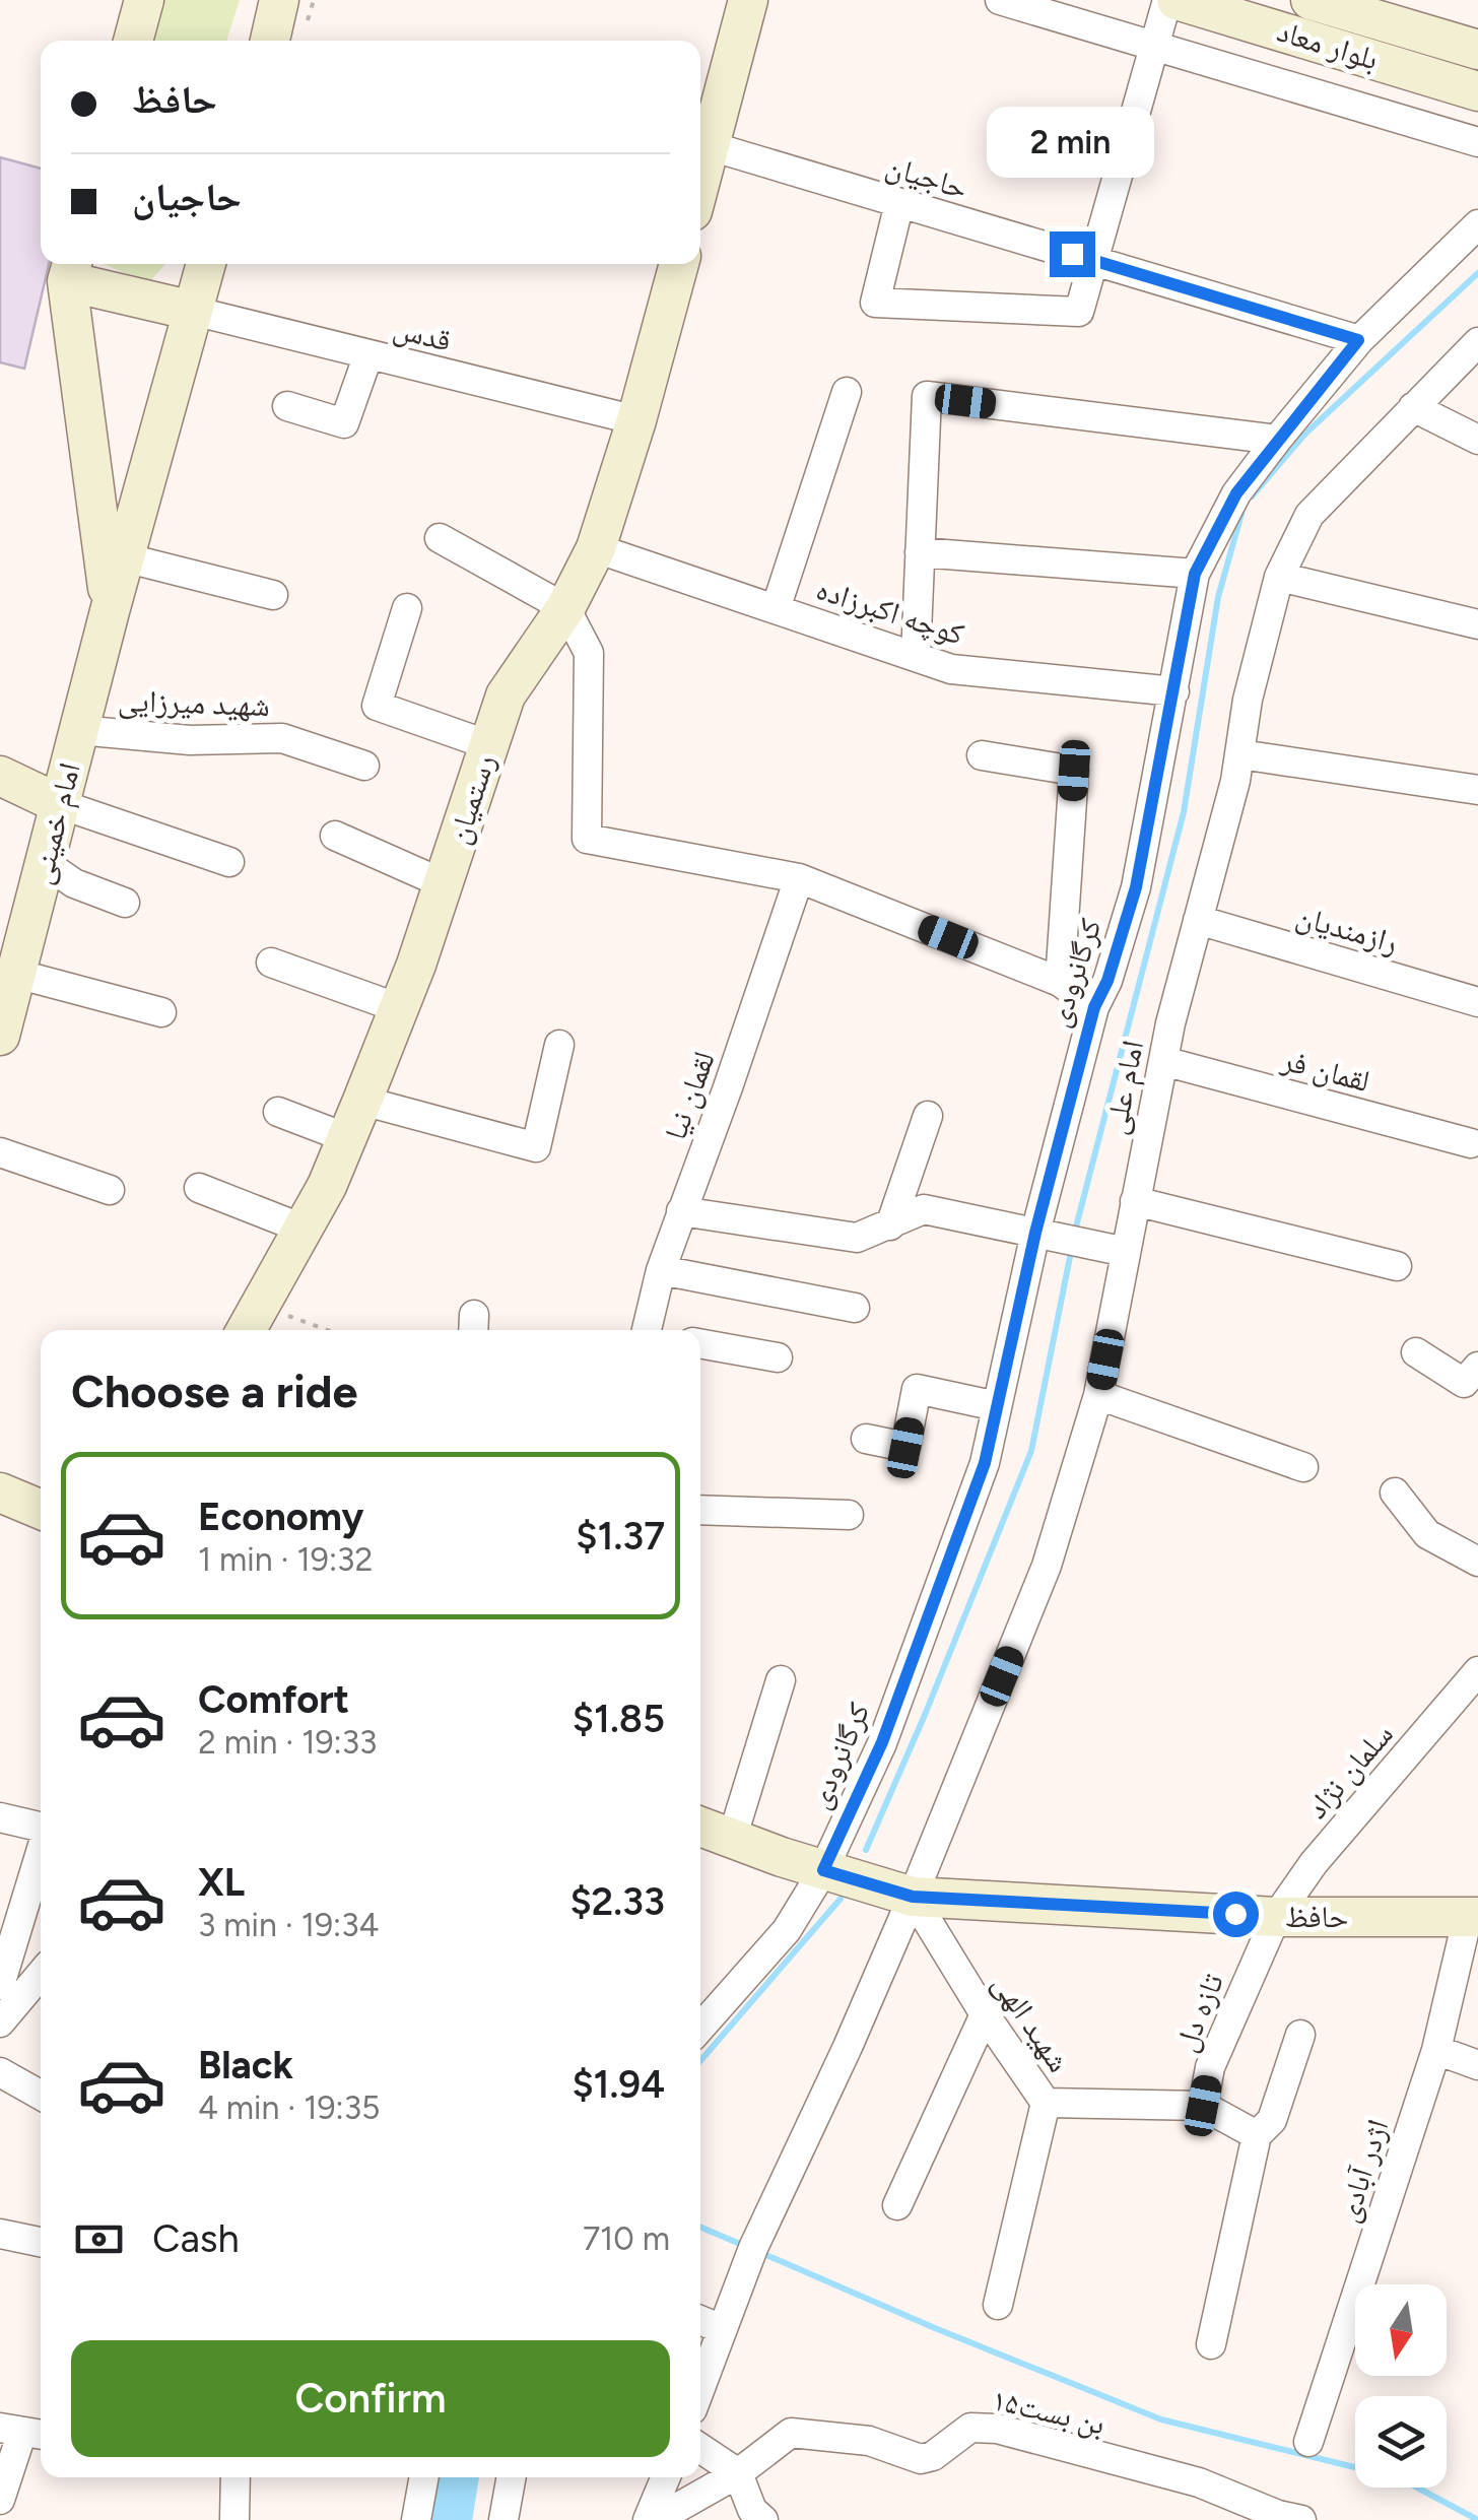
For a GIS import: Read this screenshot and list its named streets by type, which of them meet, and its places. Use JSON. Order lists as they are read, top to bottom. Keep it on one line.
{"streets":{"street":["بلوار معاد","حاجیان","قدس","کوچه اکبرزاده","شهید میرزایی","رستمیان","امام خمینی","رازمندیان","کرگانرودی","لقمان فر","امام علی","لقمان نیا","سلمان نژاد","حافظ","تازه دل","شهید الهی","اژدر آبادی","بن بست۱۵"]},"crossings":[["حاجیان","کرگانرودی"],["قدس","رستمیان"],["قدس","امام خمینی"],["کوچه اکبرزاده","رستمیان"],["کوچه اکبرزاده","کرگانرودی"],["شهید میرزایی","امام خمینی"],["رازمندیان","امام علی"],["کرگانرودی","حافظ"],["لقمان فر","امام علی"],["امام علی","حافظ"],["امام علی","شهید الهی"],["سلمان نژاد","حافظ"],["سلمان نژاد","تازه دل"],["حافظ","تازه دل"],["حافظ","شهید الهی"],["حافظ","اژدر آبادی"],["تازه دل","شهید الهی"]],"north":"bottom","page":{"banner":["حافظ","حاجیان"],"bubble":"2 min","heading":"Choose a ride","list":[{"name":"Economy","note":"1 min · 19:32","value":"$1.37"},{"name":"Comfort","note":"2 min · 19:33","value":"$1.85"},{"name":"XL","note":"3 min · 19:34","value":"$2.33"},{"name":"Black","note":"4 min · 19:35","value":"$1.94"}],"pay":["Cash","710 m"],"buttons":"Confirm"}}
